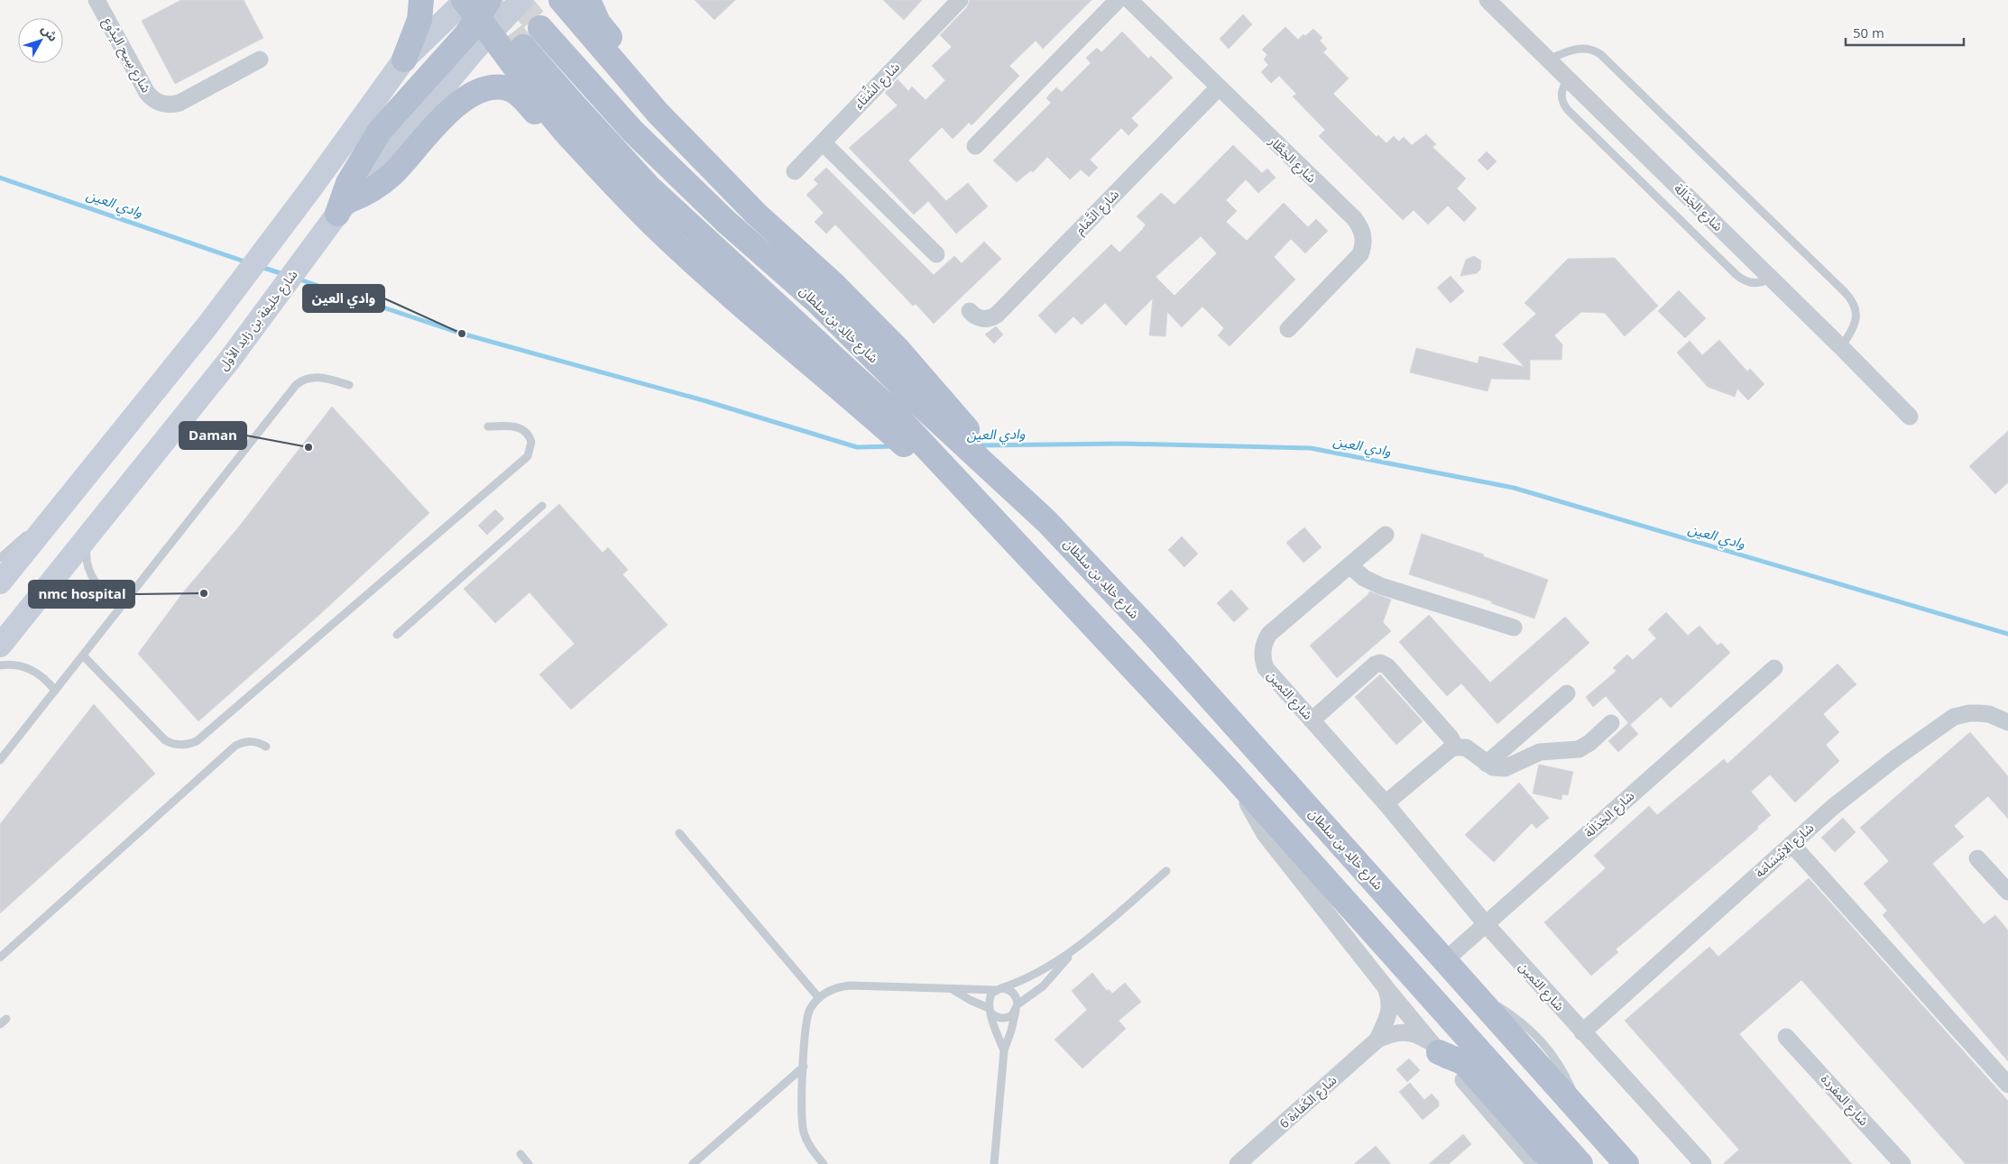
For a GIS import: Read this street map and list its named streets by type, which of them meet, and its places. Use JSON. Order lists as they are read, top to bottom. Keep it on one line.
{"streets":{"main road":["شارع خليفة بن زايد الأول","شارع خالِد بن سلطان"],"street":["شارع سِيح البِدُوع","شارع الشِّتَاء","شارع الخِطَّار","شارع الجَدَالَة","شارع التَّمَام","شارع الثمين","شارع الابْتِسَامَة","شارع المفردة","شارع الكَفاءة 6"]},"crossings":[["شارع الخِطَّار","شارع التَّمَام"],["شارع الجَدَالَة","شارع خالِد بن سلطان"],["شارع الجَدَالَة","شارع الثمين"],["شارع الثمين","شارع الابْتِسَامَة"]],"water":["وادي العين"],"places":["وادي العين","Daman","nmc hospital"],"scale_bar":"50 m","north":"top right"}
